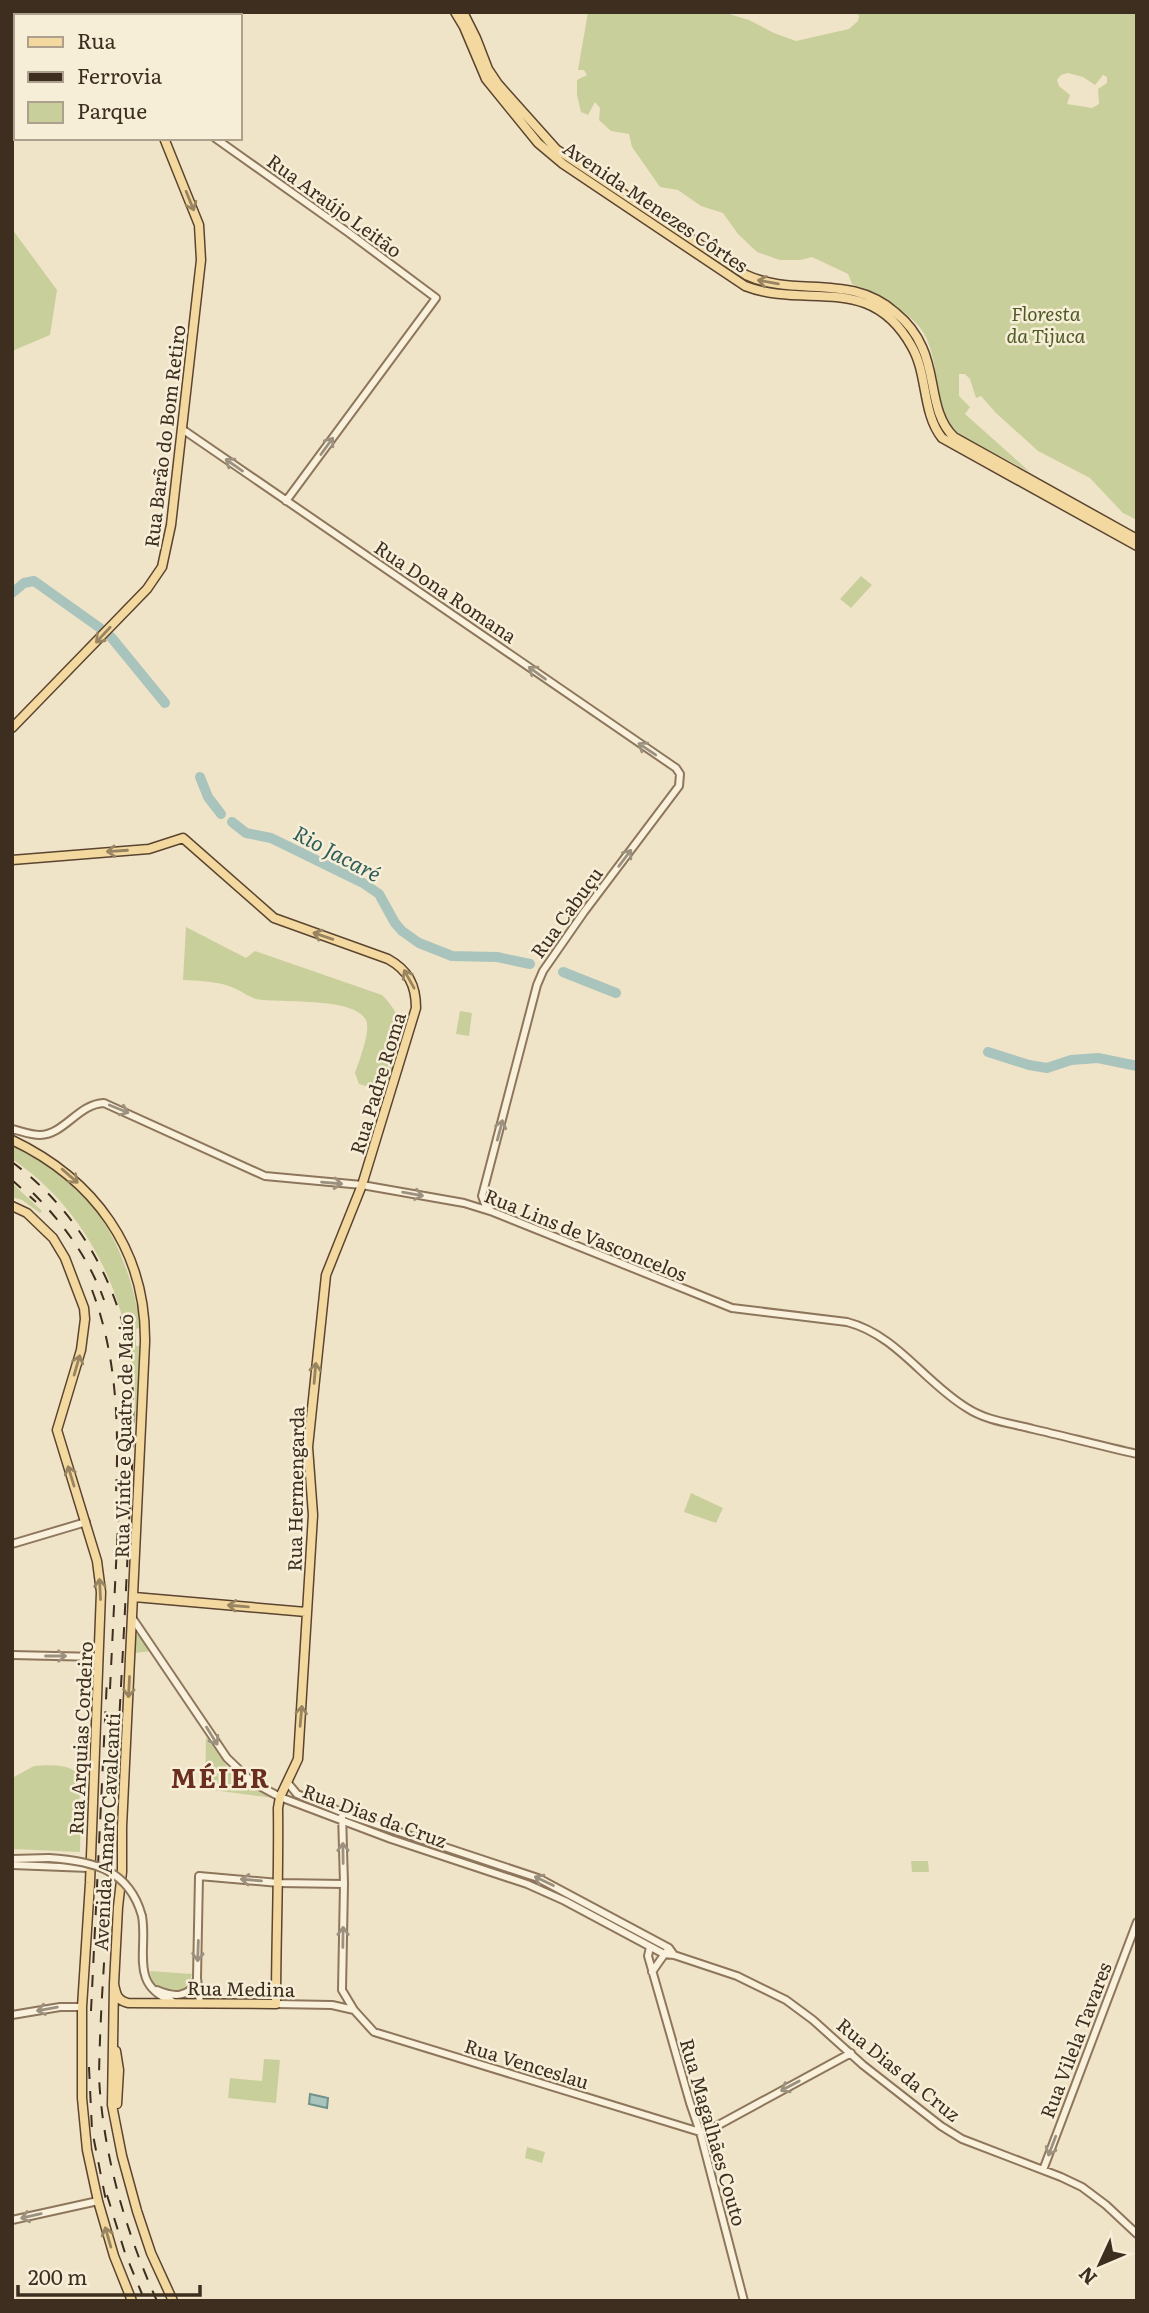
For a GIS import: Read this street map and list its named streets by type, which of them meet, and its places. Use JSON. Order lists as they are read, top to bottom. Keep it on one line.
{"streets":{"main road":["Avenida Menezes Côrtes","Rua Barão do Bom Retiro","Rua Padre Roma","Rua Vinte e Quatro de Maio","Rua Hermengarda","Rua Arquias Cordeiro","Avenida Amaro Cavalcanti","Rua Medina"],"street":["Rua Araújo Leitão","Rua Dona Romana","Rua Cabuçu","Rua Lins de Vasconcelos","Rua Dias da Cruz","Rua Vilela Tavares","Rua Venceslau","Rua Magalhães Couto"]},"crossings":[["Rua Araújo Leitão","Rua Dona Romana"],["Rua Barão do Bom Retiro","Rua Dona Romana"],["Rua Dona Romana","Rua Cabuçu"],["Rua Padre Roma","Rua Lins de Vasconcelos"],["Rua Padre Roma","Rua Hermengarda"],["Rua Lins de Vasconcelos","Rua Hermengarda"],["Rua Vinte e Quatro de Maio","Rua Dias da Cruz"],["Rua Vinte e Quatro de Maio","Avenida Amaro Cavalcanti"],["Rua Hermengarda","Rua Dias da Cruz"],["Rua Dias da Cruz","Avenida Amaro Cavalcanti"],["Rua Dias da Cruz","Rua Vilela Tavares"],["Rua Dias da Cruz","Rua Magalhães Couto"],["Rua Medina","Rua Venceslau"],["Rua Venceslau","Rua Magalhães Couto"]],"one_way":["Rua Barão do Bom Retiro","Rua Dona Romana","Rua Cabuçu","Rua Lins de Vasconcelos","Rua Vinte e Quatro de Maio","Rua Hermengarda","Rua Arquias Cordeiro","Avenida Amaro Cavalcanti","Rua Vilela Tavares"],"districts":["MÉIER"],"water":["Rio Jacaré"],"parks":["Floresta da Tijuca"],"legend":["Rua","Ferrovia","Parque"],"scale_bar":"200 m","north":"bottom left"}
